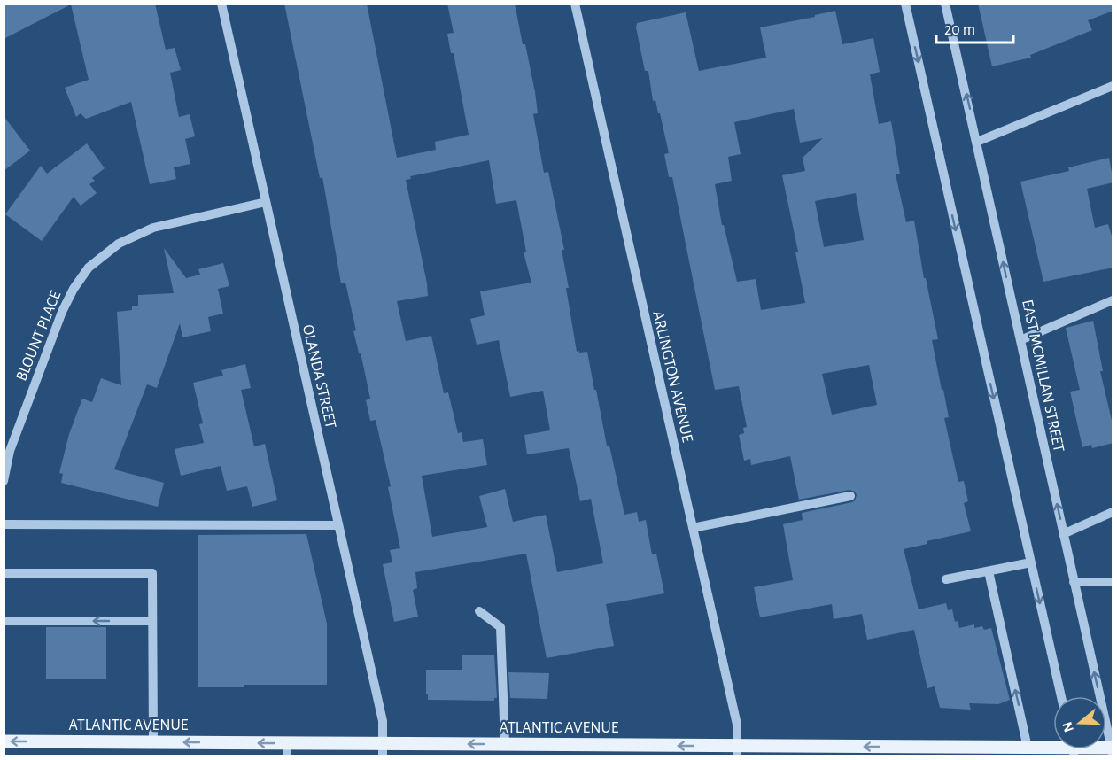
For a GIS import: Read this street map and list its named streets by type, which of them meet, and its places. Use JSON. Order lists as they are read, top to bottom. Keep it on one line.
{"streets":{"main road":["ATLANTIC AVENUE"],"street":["BLOUNT PLACE","EAST MCMILLAN STREET","OLANDA STREET","ARLINGTON AVENUE"]},"crossings":[["BLOUNT PLACE","OLANDA STREET"],["OLANDA STREET","ATLANTIC AVENUE"],["ARLINGTON AVENUE","ATLANTIC AVENUE"]],"one_way":["ATLANTIC AVENUE"],"scale_bar":"20 m","north":"left"}
